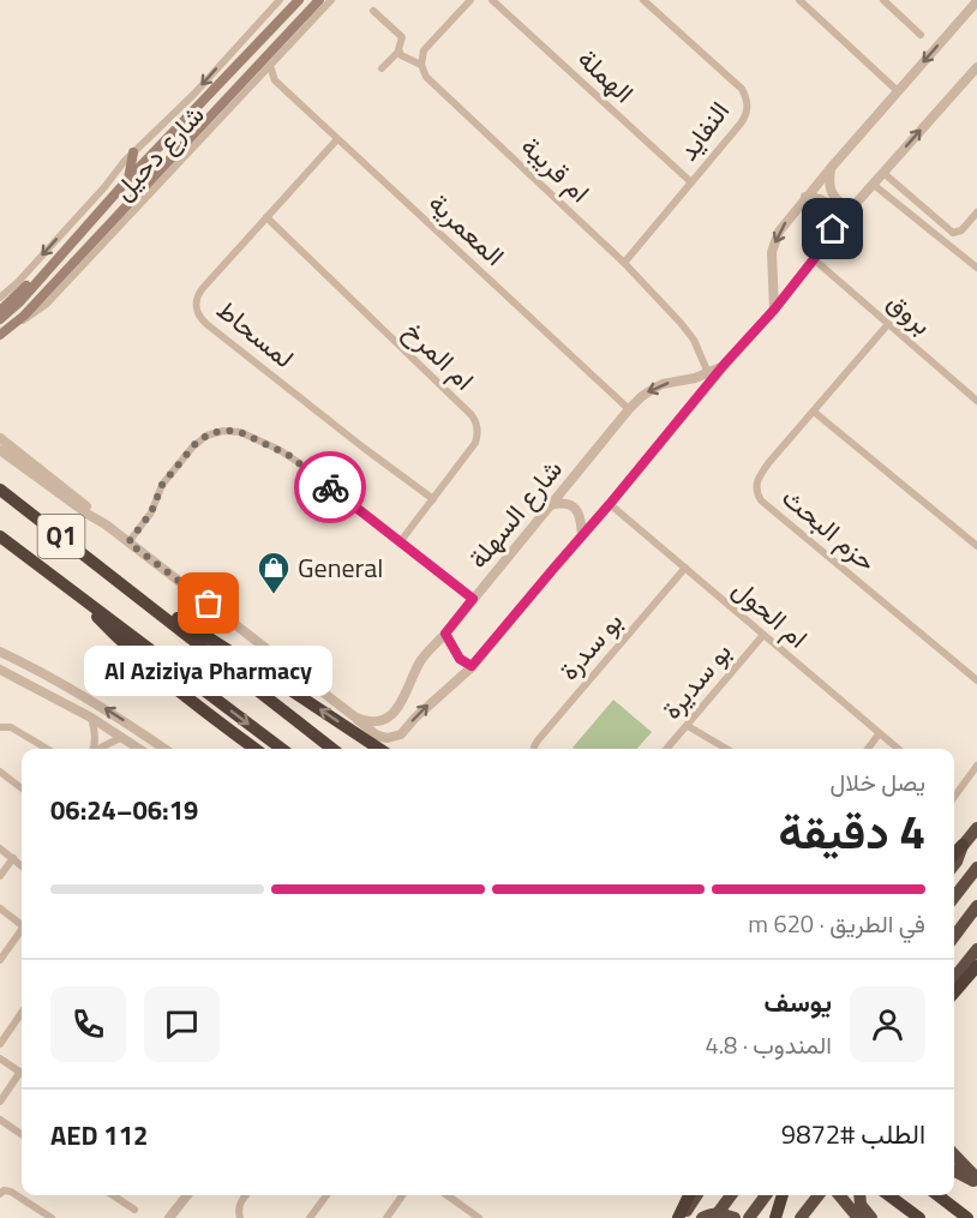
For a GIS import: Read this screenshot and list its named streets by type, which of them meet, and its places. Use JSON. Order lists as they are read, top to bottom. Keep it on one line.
{"streets":{"highway":["Q1"],"main road":["شارع دحيل"],"street":["الهملة","النفايد","ام قريبة","المعمرية","بروق","لمسحاط","ام المرخ","شارع السهلة","حزم البحث","ام الحول","بو سدرة","بو سديرة"]},"crossings":[["الهملة","النفايد"],["النفايد","ام قريبة"],["شارع دحيل","المعمرية"],["ام قريبة","شارع السهلة"],["المعمرية","لمسحاط"],["المعمرية","شارع السهلة"],["بروق","شارع السهلة"],["بروق","حزم البحث"],["لمسحاط","ام المرخ"],["شارع السهلة","ام الحول"],["ام الحول","بو سدرة"],["ام الحول","بو سديرة"]],"places":{"shop":["General"],"other":["Al Aziziya Pharmacy"]},"page":{"bubble":"Al Aziziya Pharmacy","heading":["4 دقيقة","يصل خلال","06:19–06:24"],"panel":["يوسف","المندوب · 4.8","الطلب #9872","AED 112"],"bar":"في الطريق · 620 m"}}
